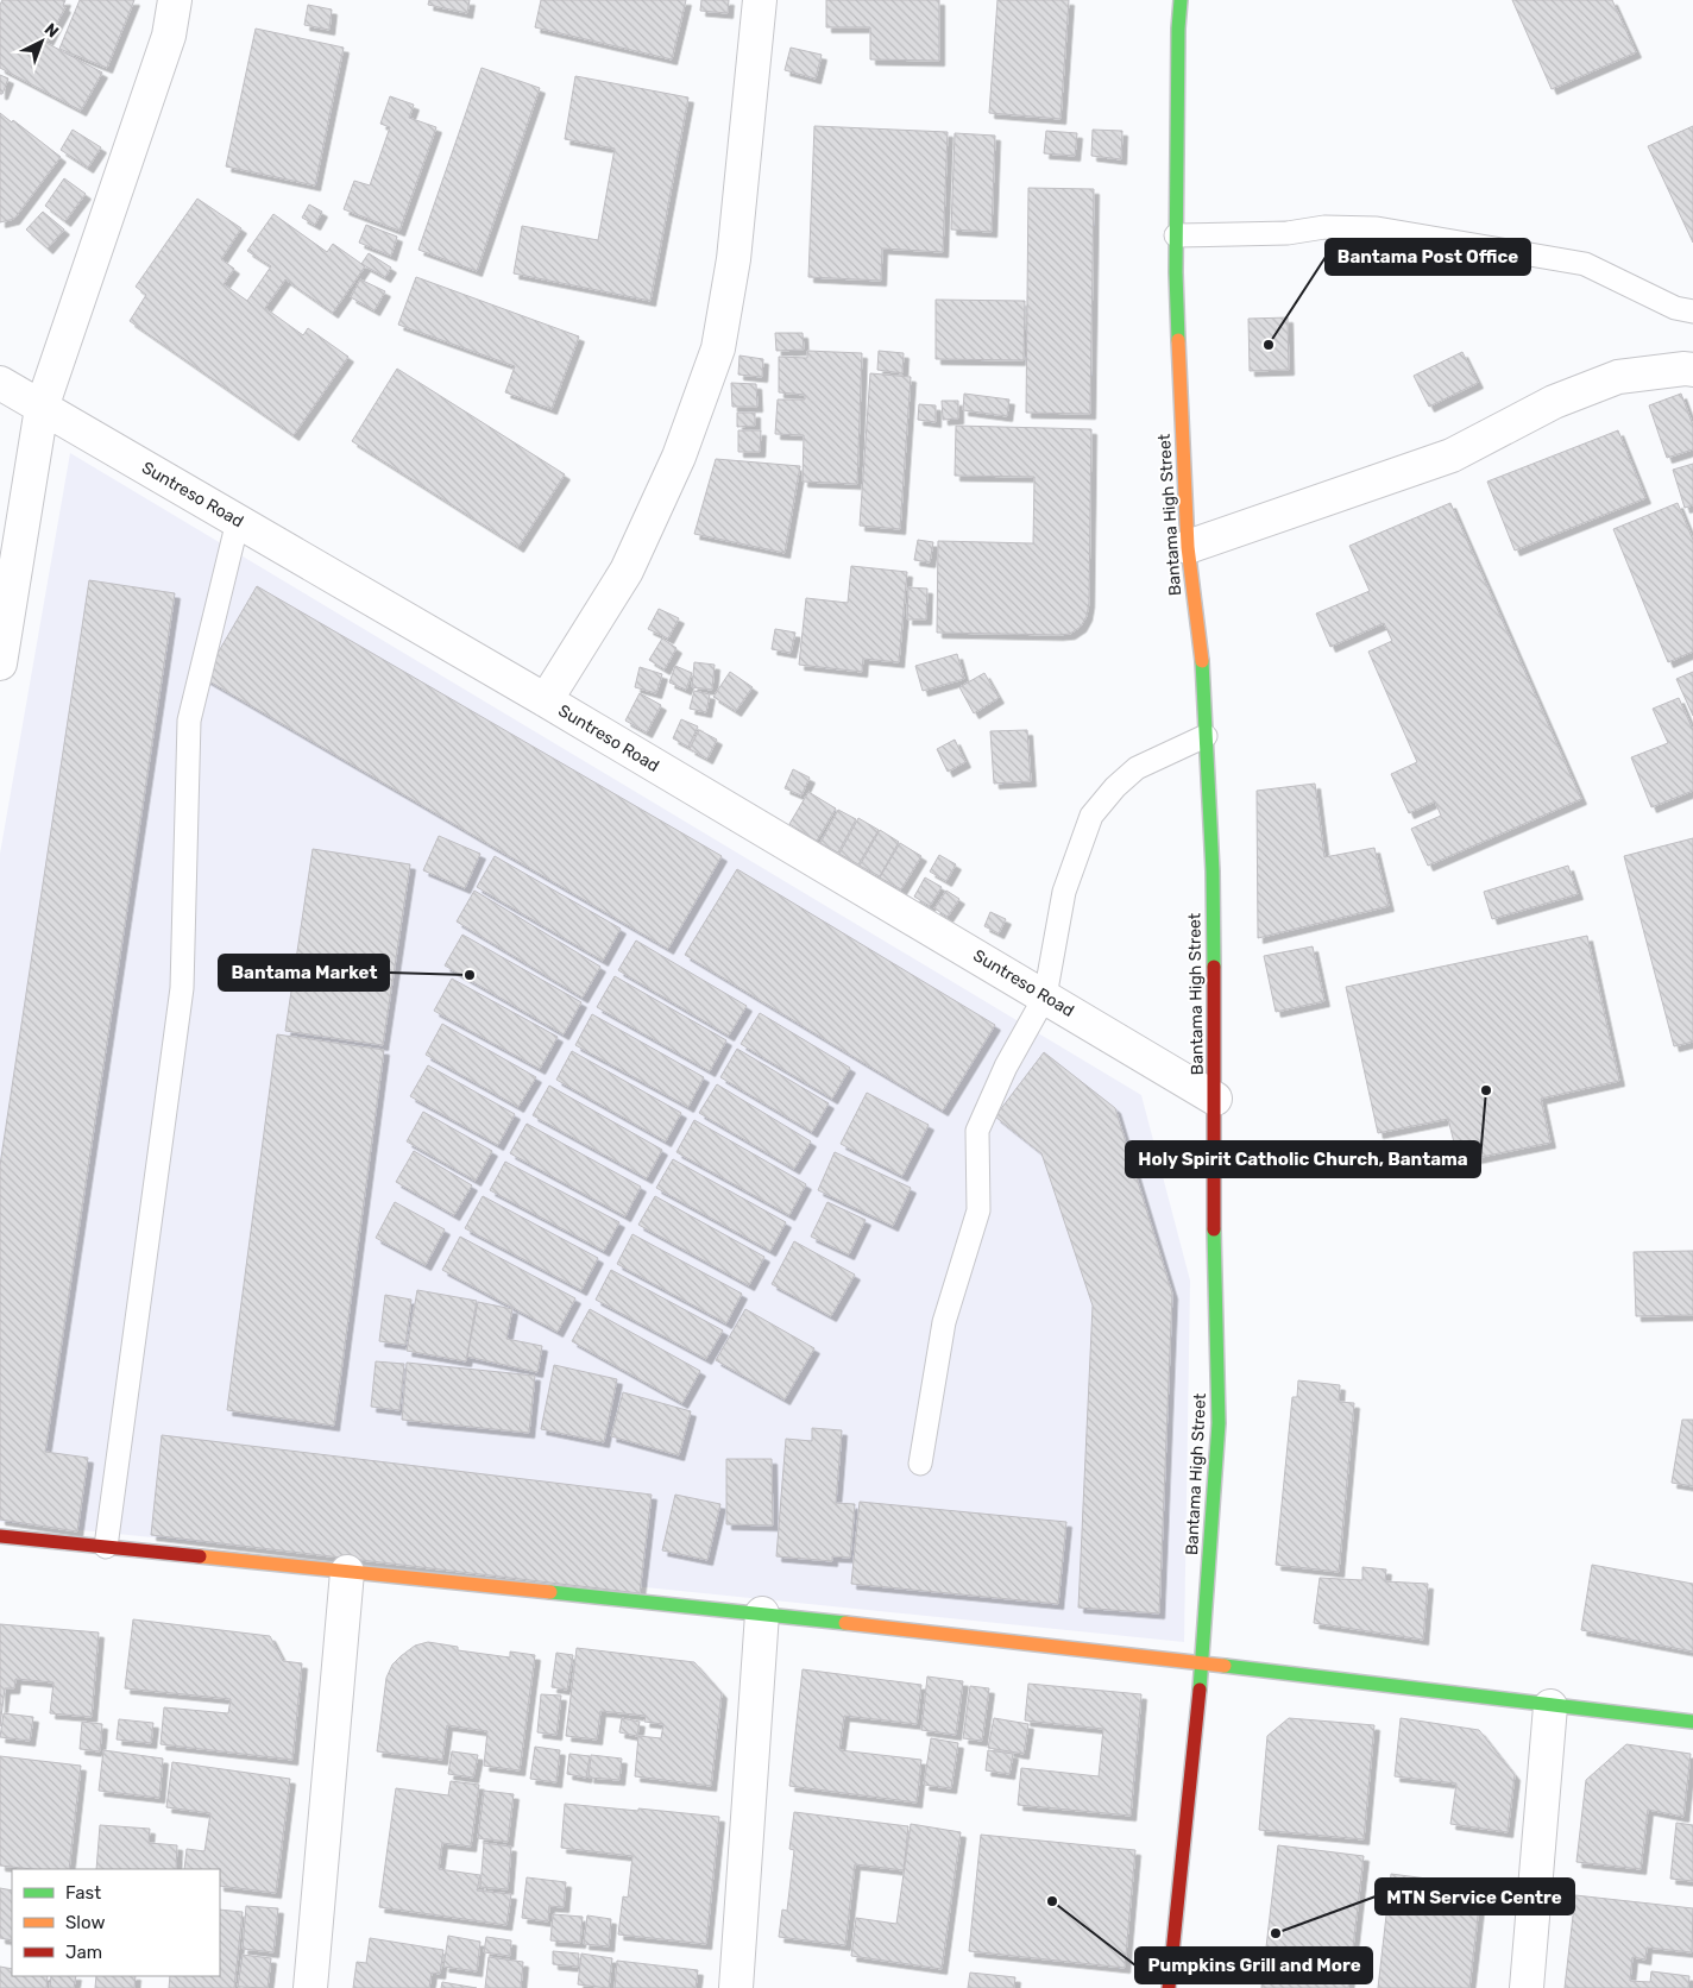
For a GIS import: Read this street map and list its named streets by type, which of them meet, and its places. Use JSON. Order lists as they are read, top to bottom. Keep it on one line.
{"streets":{"main road":["Bantama High Street"],"street":["Suntreso Road"]},"crossings":[["Suntreso Road","Bantama High Street"]],"places":["Bantama Post Office","Bantama Market","Holy Spirit Catholic Church, Bantama","Pumpkins Grill and More","MTN Service Centre"],"legend":["Fast","Slow","Jam"],"north":"top right"}
